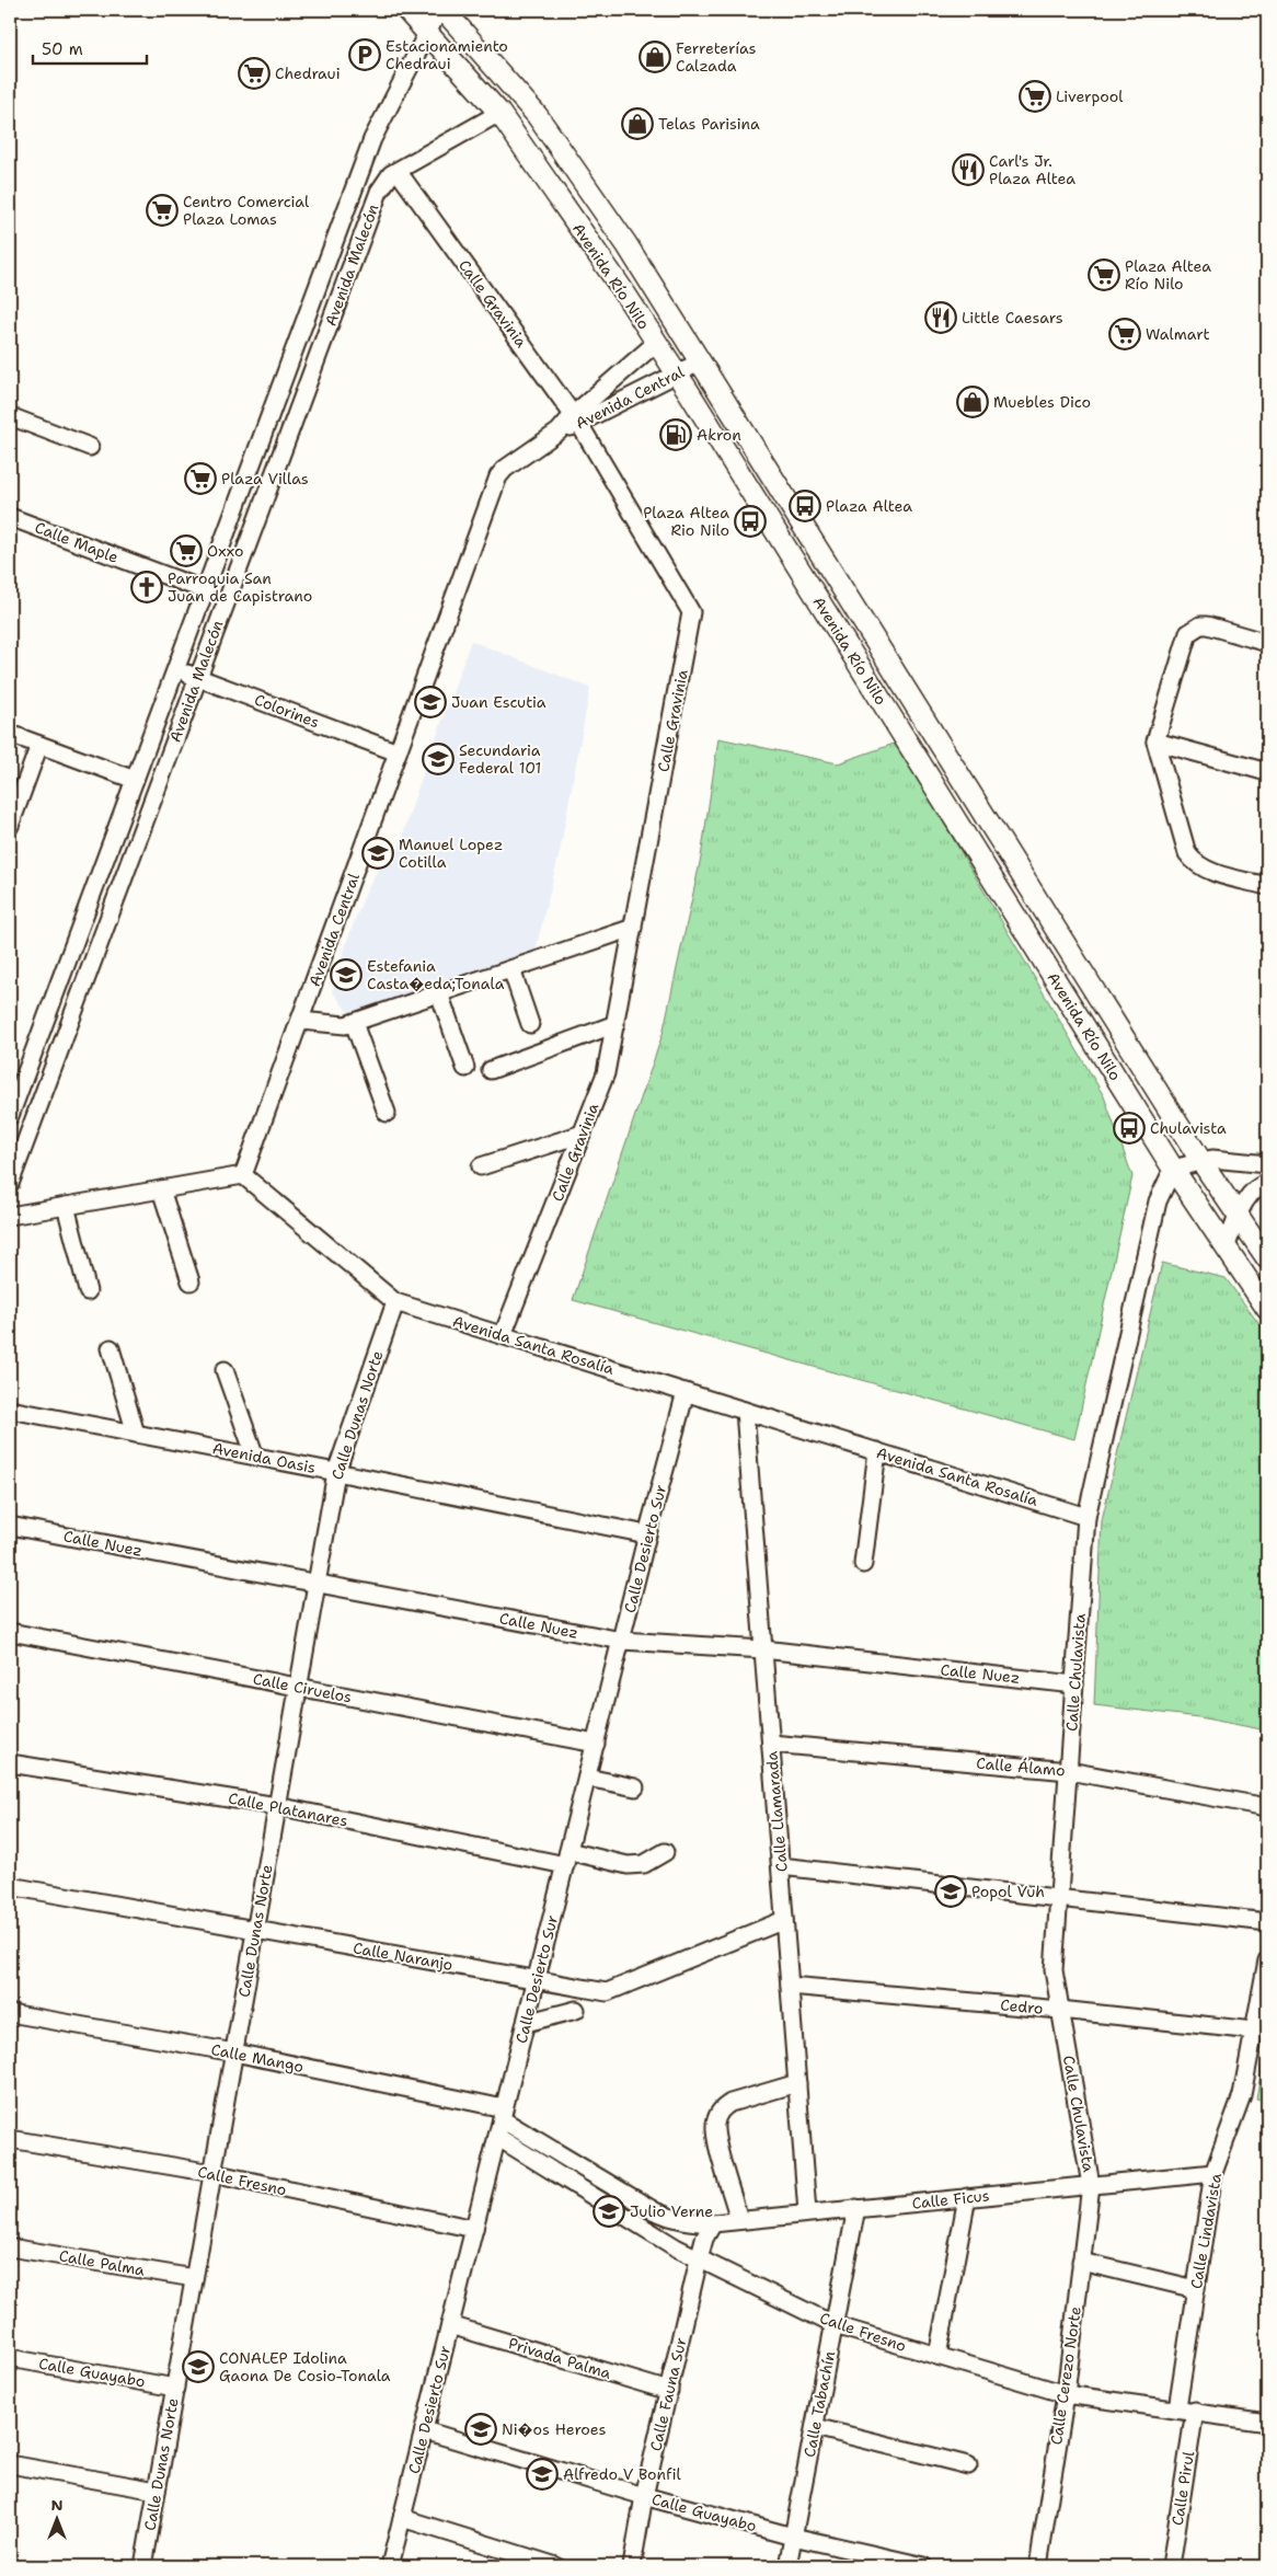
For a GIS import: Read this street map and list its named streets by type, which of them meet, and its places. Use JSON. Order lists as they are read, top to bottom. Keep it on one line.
{"streets":{"main road":["Avenida Río Nilo"],"street":["Avenida Malecón","Calle Gravinia","Avenida Central","Calle Maple","Colorines","Avenida Santa Rosalía","Calle Dunas Norte","Avenida Oasis","Calle Nuez","Calle Desierto Sur","Calle Chulavista","Calle Ciruelos","Calle Álamo","Calle Platanares","Calle Llamarada","Calle Naranjo","Cedro","Calle Mango","Calle Fresno","Calle Ficus","Calle Lindavista","Calle Palma","Privada Palma","Calle Guayabo","Calle Cerezo Norte","Calle Fauna Sur","Calle Tabachín","Calle Pirul"]},"crossings":[["Avenida Malecón","Avenida Río Nilo"],["Avenida Malecón","Calle Gravinia"],["Avenida Malecón","Calle Maple"],["Avenida Malecón","Colorines"],["Avenida Río Nilo","Avenida Central"],["Avenida Río Nilo","Calle Chulavista"],["Calle Gravinia","Avenida Central"],["Calle Gravinia","Avenida Santa Rosalía"],["Avenida Central","Colorines"],["Avenida Central","Avenida Santa Rosalía"],["Avenida Santa Rosalía","Calle Dunas Norte"],["Avenida Santa Rosalía","Calle Desierto Sur"],["Avenida Santa Rosalía","Calle Chulavista"],["Avenida Santa Rosalía","Calle Llamarada"],["Calle Dunas Norte","Avenida Oasis"],["Calle Dunas Norte","Calle Nuez"],["Calle Dunas Norte","Calle Ciruelos"],["Calle Dunas Norte","Calle Platanares"],["Calle Dunas Norte","Calle Naranjo"],["Calle Dunas Norte","Calle Mango"],["Calle Dunas Norte","Calle Fresno"],["Calle Dunas Norte","Calle Palma"],["Calle Dunas Norte","Calle Guayabo"],["Avenida Oasis","Calle Desierto Sur"],["Calle Nuez","Calle Desierto Sur"],["Calle Nuez","Calle Chulavista"],["Calle Nuez","Calle Llamarada"],["Calle Desierto Sur","Calle Ciruelos"],["Calle Desierto Sur","Calle Platanares"],["Calle Desierto Sur","Calle Naranjo"],["Calle Desierto Sur","Calle Mango"],["Calle Desierto Sur","Calle Fresno"],["Calle Desierto Sur","Calle Ficus"],["Calle Desierto Sur","Privada Palma"],["Calle Desierto Sur","Calle Guayabo"],["Calle Chulavista","Calle Álamo"],["Calle Chulavista","Cedro"],["Calle Chulavista","Calle Ficus"],["Calle Chulavista","Calle Cerezo Norte"],["Calle Álamo","Calle Llamarada"],["Calle Llamarada","Calle Naranjo"],["Calle Llamarada","Cedro"],["Calle Llamarada","Calle Ficus"],["Cedro","Calle Lindavista"],["Calle Mango","Calle Ficus"],["Calle Fresno","Calle Lindavista"],["Calle Fresno","Calle Cerezo Norte"],["Calle Fresno","Calle Fauna Sur"],["Calle Fresno","Calle Tabachín"],["Calle Fresno","Calle Pirul"],["Calle Ficus","Calle Lindavista"],["Calle Ficus","Calle Cerezo Norte"],["Calle Ficus","Calle Fauna Sur"],["Calle Ficus","Calle Tabachín"],["Privada Palma","Calle Fauna Sur"],["Calle Guayabo","Calle Fauna Sur"],["Calle Guayabo","Calle Tabachín"]],"places":{"parking":["Estacionamiento Chedraui"],"shop":["Ferreterías Calzada","Telas Parisina","Muebles Dico"],"supermarket":["Chedraui","Liverpool","Centro Comercial Plaza Lomas","Plaza Altea Río Nilo","Walmart","Plaza Villas","Oxxo"],"restaurant":["Carl's Jr. Plaza Altea","Little Caesars"],"fuel station":["Akron"],"bus stop":["Plaza Altea","Plaza Altea Rio Nilo","Chulavista"],"church":["Parroquia San Juan de Capistrano"],"school or university":["Juan Escutia","Secundaria Federal 101","Manuel Lopez Cotilla","Estefania Casta�eda;Tonala","Popol Vuh","Julio Verne","CONALEP Idolina Gaona De Cosio-Tonala","Ni�os Heroes","Alfredo V Bonfil"]},"scale_bar":"50 m","north":"top"}
